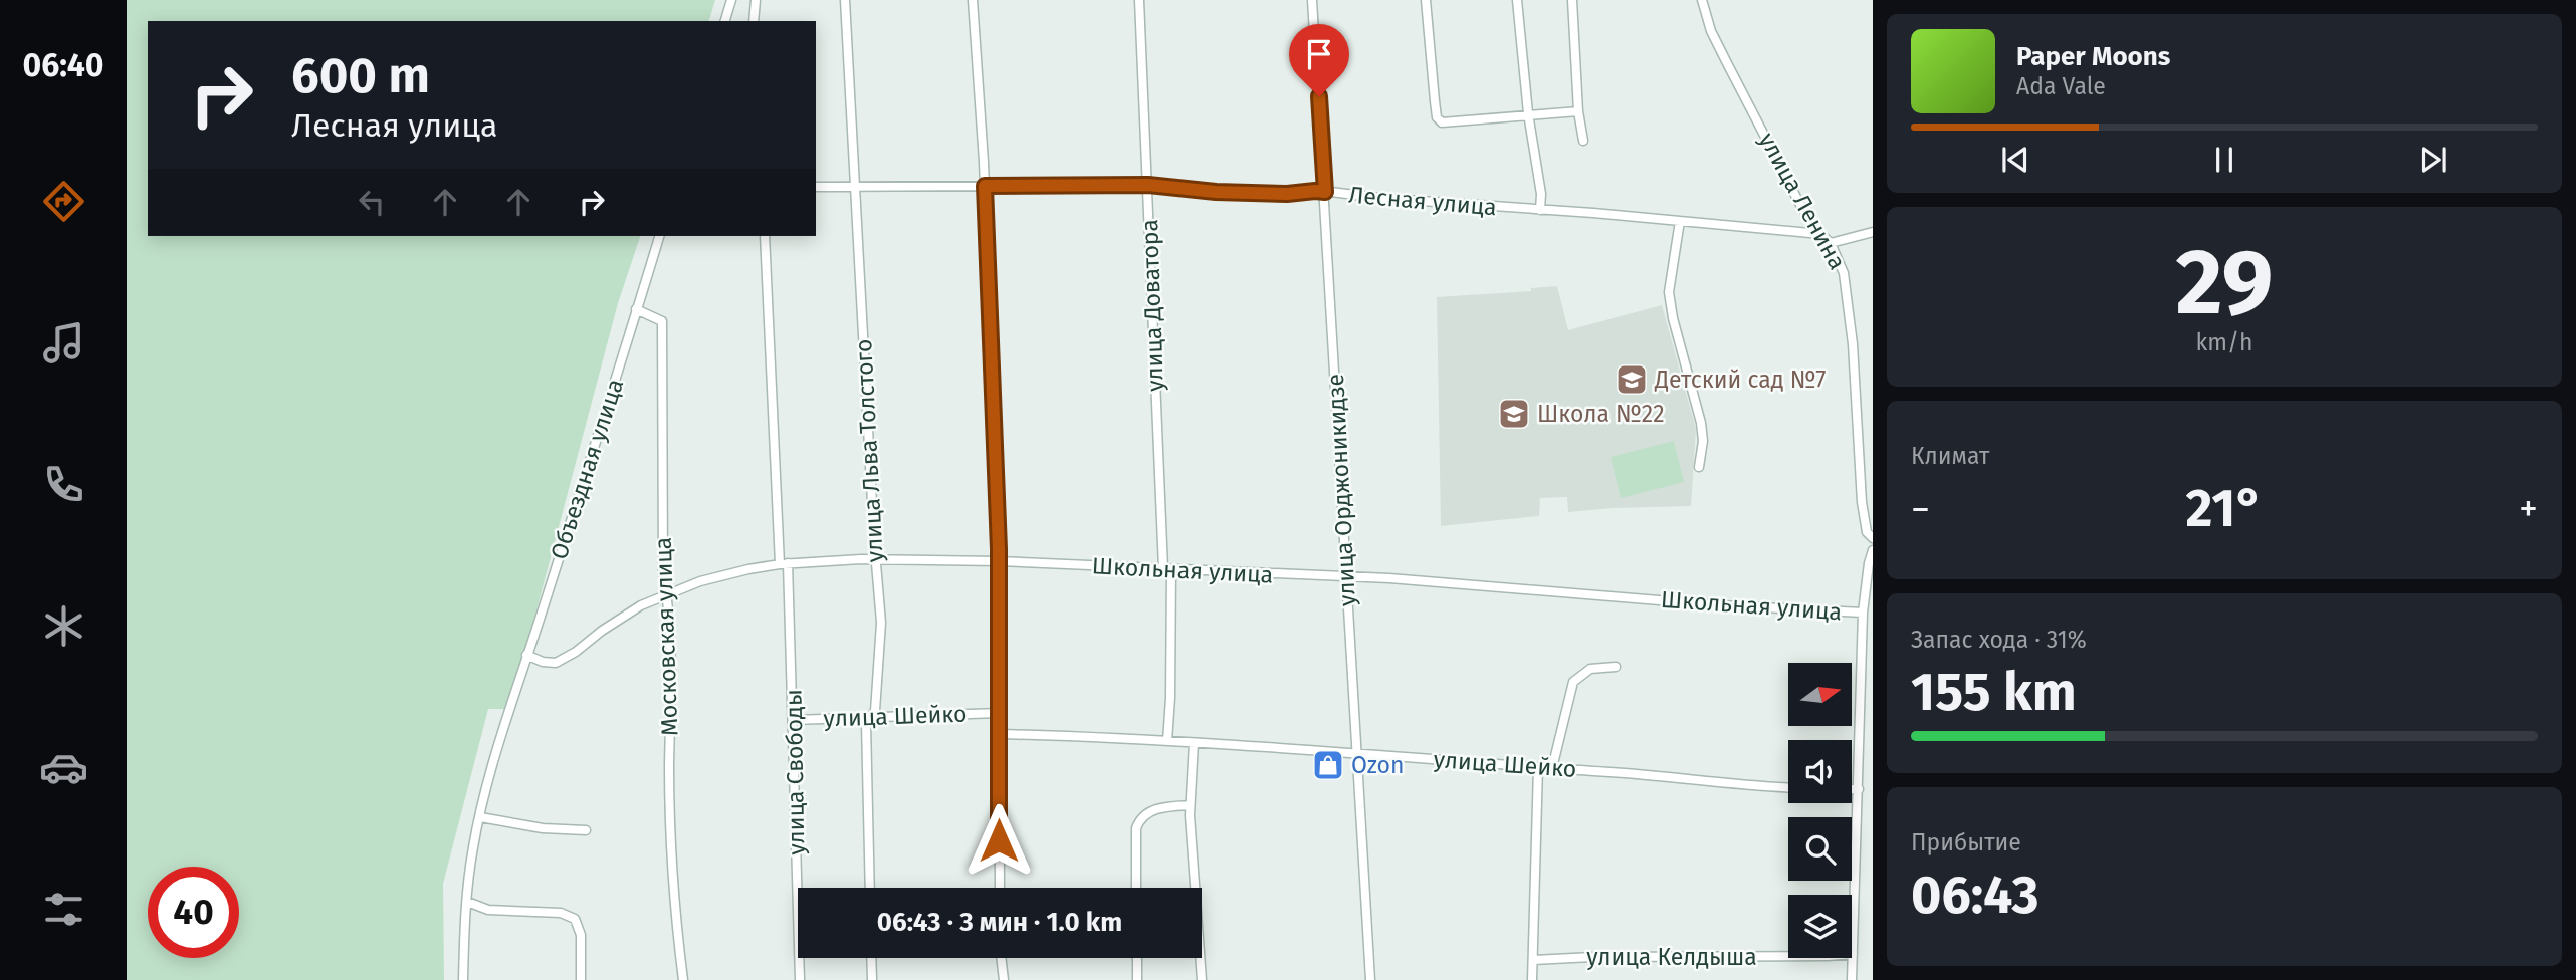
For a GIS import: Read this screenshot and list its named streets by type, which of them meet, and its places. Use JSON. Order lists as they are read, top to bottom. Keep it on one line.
{"streets":{"street":["Лесная улица","улица Ленина","улица Доватора","улица Льва Толстого","Объездная улица","улица Орджоникидзе","Школьная улица","Московская улица","улица Шейко","улица Свободы","улица Келдыша"]},"crossings":[["Лесная улица","улица Ленина"],["Лесная улица","улица Доватора"],["Лесная улица","улица Льва Толстого"],["Лесная улица","улица Орджоникидзе"],["улица Доватора","Школьная улица"],["улица Доватора","улица Шейко"],["улица Льва Толстого","Школьная улица"],["улица Льва Толстого","улица Шейко"],["Объездная улица","Школьная улица"],["Объездная улица","Московская улица"],["улица Орджоникидзе","Школьная улица"],["улица Орджоникидзе","улица Шейко"],["Школьная улица","Московская улица"],["Школьная улица","улица Свободы"],["улица Шейко","улица Свободы"]],"places":{"school or university":["Детский сад №7","Школа №22"],"shop":["Ozon"]},"north":"right","page":{"tabs":"06:40","turn":["600 m","Лесная улица"],"song":["Paper Moons","Ada Vale"],"tile":[["29","km/h"],"Климат",["Запас хода · 31%","155 km"],["Прибытие","06:43"]],"heat":["−","21°","+"],"limit":"40","trip":"06:43 · 3 мин · 1.0 km"}}
